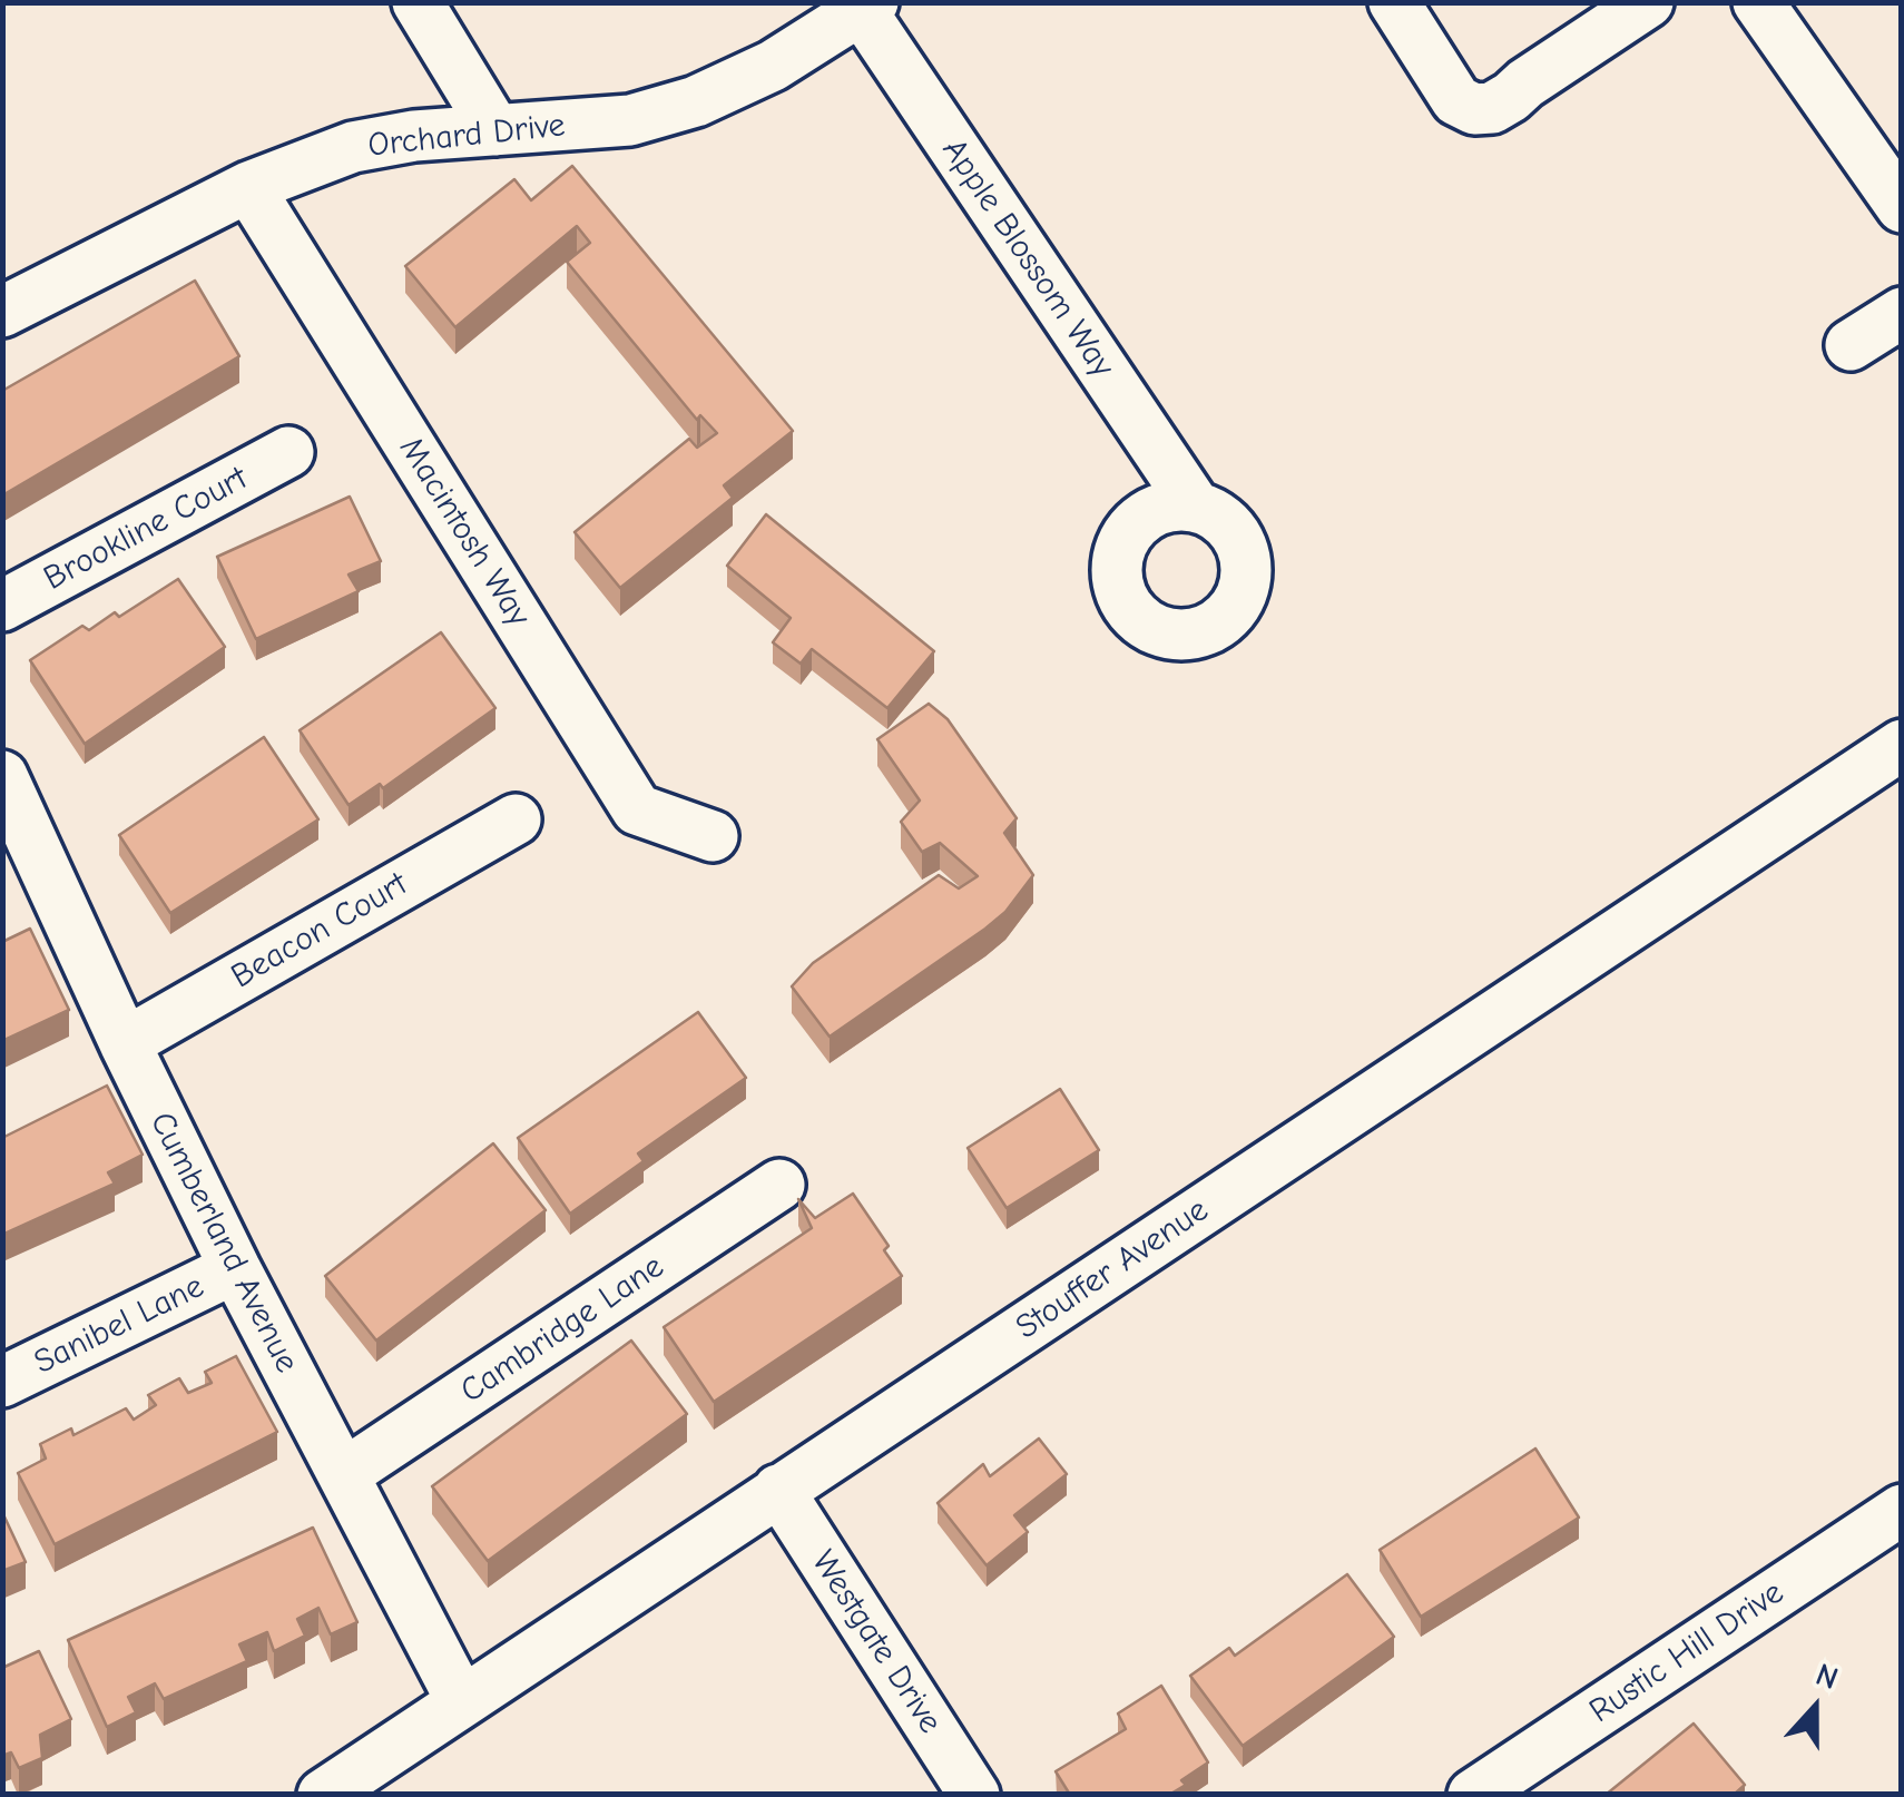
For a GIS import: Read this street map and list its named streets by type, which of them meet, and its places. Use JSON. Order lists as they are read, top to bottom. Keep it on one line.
{"streets":{"street":["Orchard Drive","Apple Blossom Way","Brookline Court","Macintosh Way","Beacon Court","Cumberland Avenue","Stouffer Avenue","Sanibel Lane","Cambridge Lane","Westgate Drive","Rustic Hill Drive"]},"crossings":[["Orchard Drive","Apple Blossom Way"],["Orchard Drive","Macintosh Way"],["Beacon Court","Cumberland Avenue"],["Cumberland Avenue","Stouffer Avenue"],["Cumberland Avenue","Sanibel Lane"],["Cumberland Avenue","Cambridge Lane"],["Stouffer Avenue","Westgate Drive"]],"north":"top"}
